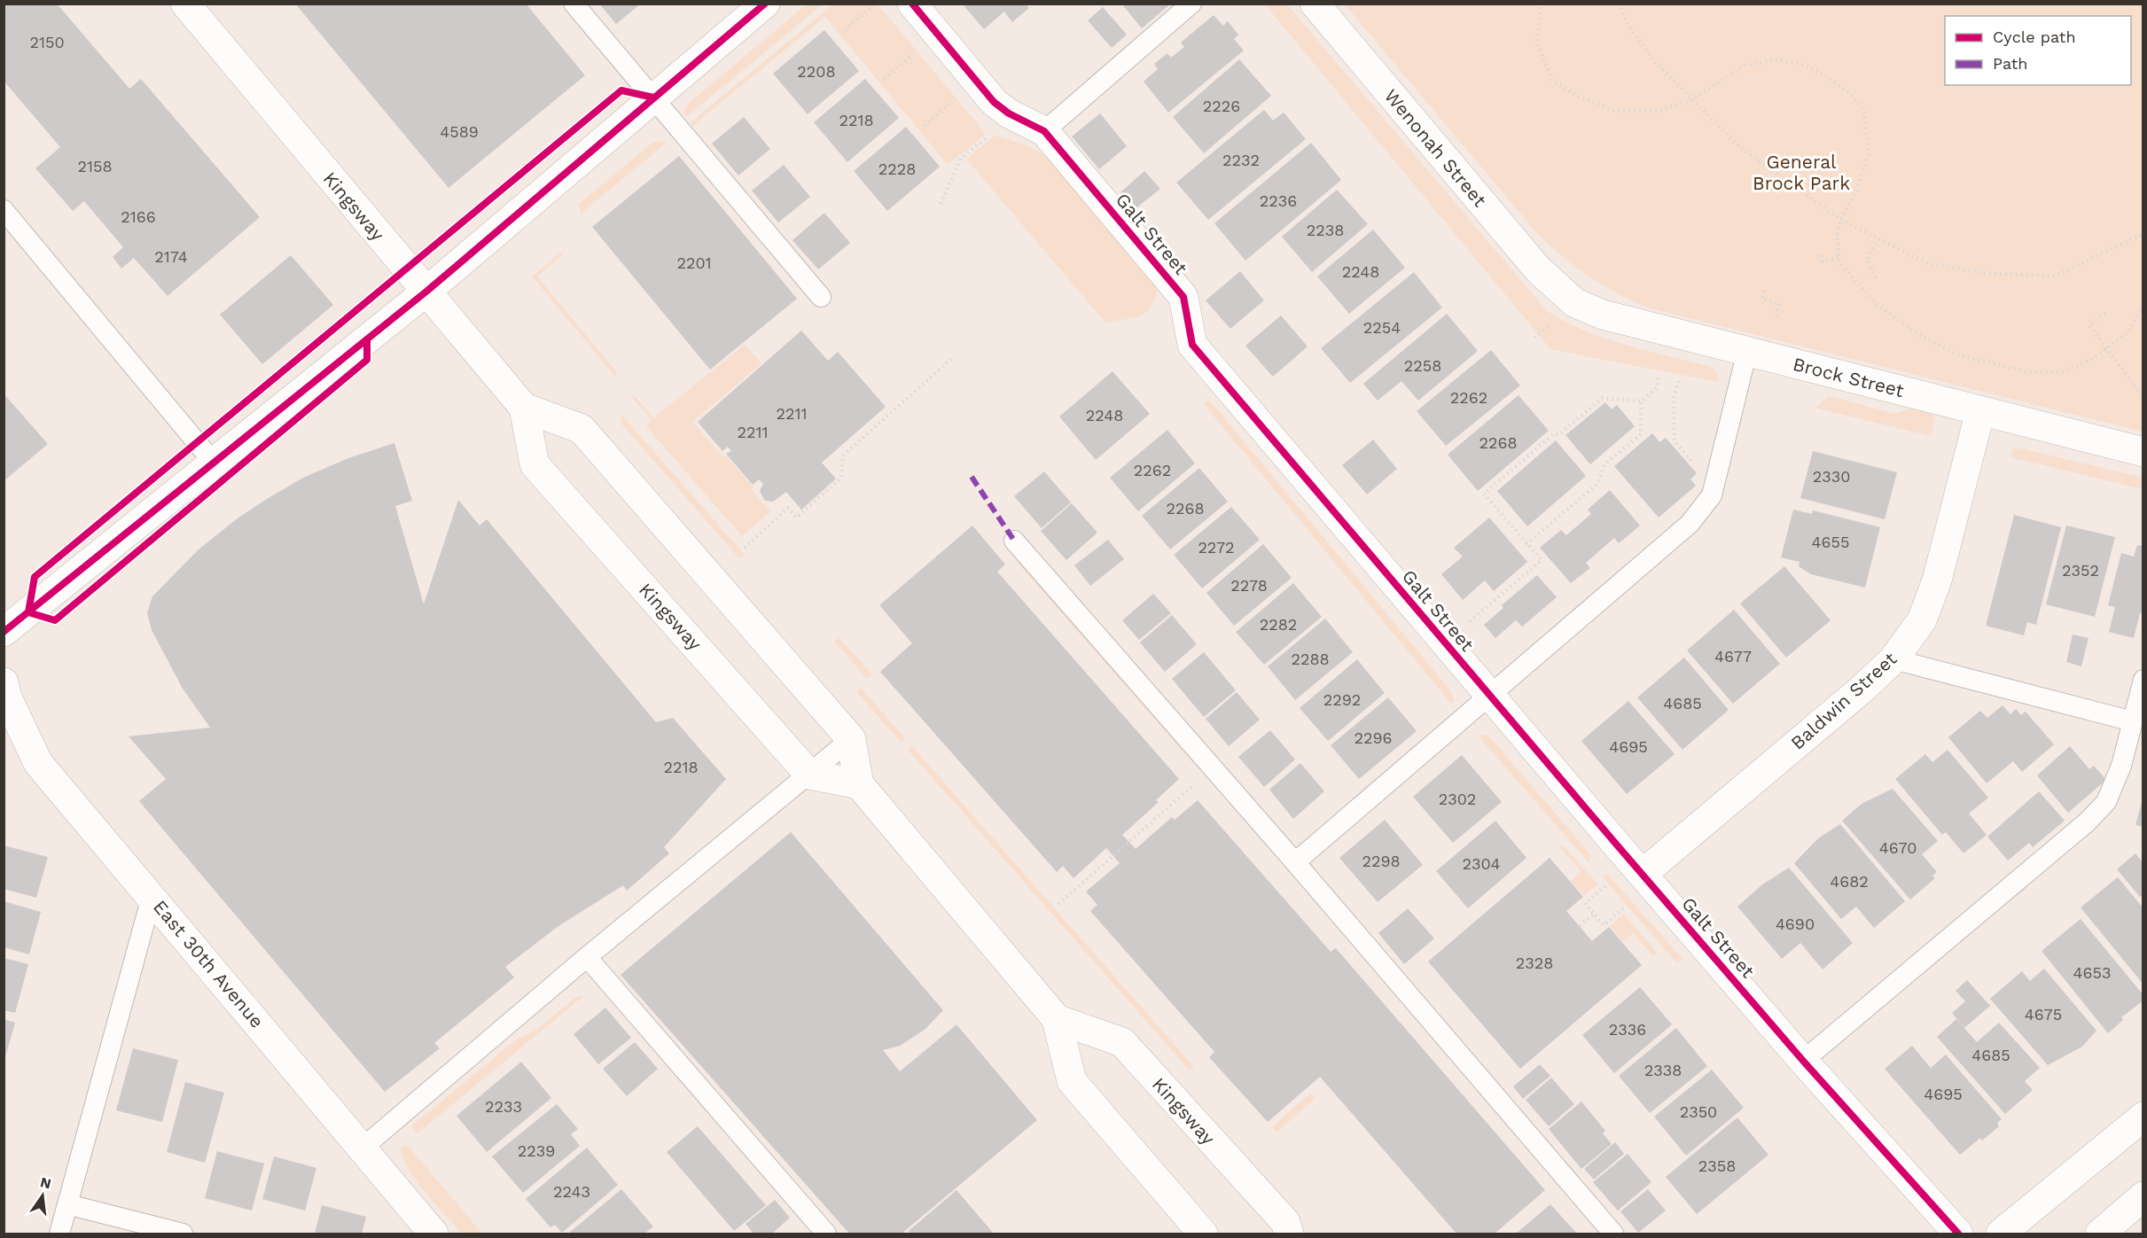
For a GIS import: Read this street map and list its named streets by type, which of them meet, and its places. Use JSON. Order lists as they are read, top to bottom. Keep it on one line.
{"streets":{"street":["Wenonah Street","Kingsway","Galt Street","Brock Street","Baldwin Street","East 30th Avenue"]},"crossings":[["Wenonah Street","Brock Street"],["Galt Street","Baldwin Street"],["Brock Street","Baldwin Street"]],"parks":["General Brock Park"],"house_numbers":["2150","2208","2226","2218","4589","2232","2158","2228","2236","2166","2238","2174","2201","2248","2254","2258","2262","2211","2248","2211","2268","2262","2330","2268","4655","2272","2352","2278","2282","4677","2288","2292","4685","2296","4695","2218","2302","4670","2298","2304","4682","4690","2328","4653","4675","2336","4685","2338","4695","2233","2350","2239","2358","2243"],"legend":["Cycle path","Path"],"north":"top"}
